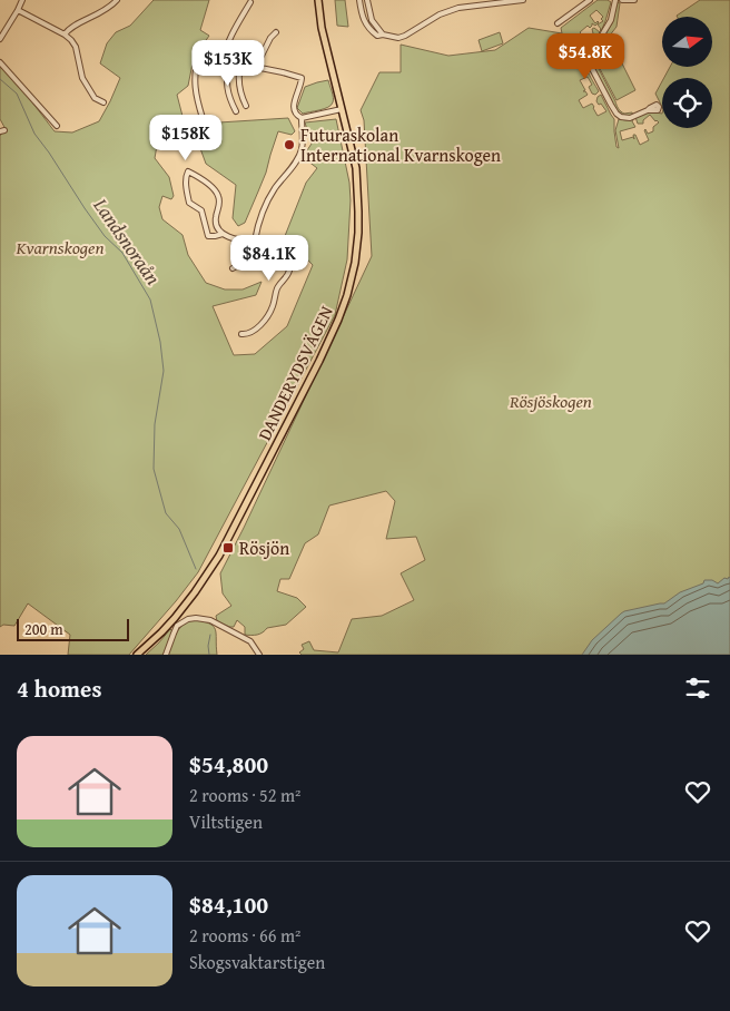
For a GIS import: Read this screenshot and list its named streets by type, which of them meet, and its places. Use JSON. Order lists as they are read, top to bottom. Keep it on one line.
{"streets":{"main road":["DANDERYDSVÄGEN"]},"water":["Landsnoraån"],"parks":["Kvarnskogen","Rösjöskogen"],"places":{"other":["Futuraskolan International Kvarnskogen"],"transit":["Rösjön"]},"scale_bar":"200 m","north":"right","page":{"price":["$54.8K","$153K","$158K","$84.1K"],"scale":"200 m","heading":"4 homes","list":[{"name":"$54,800","note":"2 rooms · 52 m² · Viltstigen"},{"name":"$84,100","note":"2 rooms · 66 m² · Skogsvaktarstigen"}]}}
